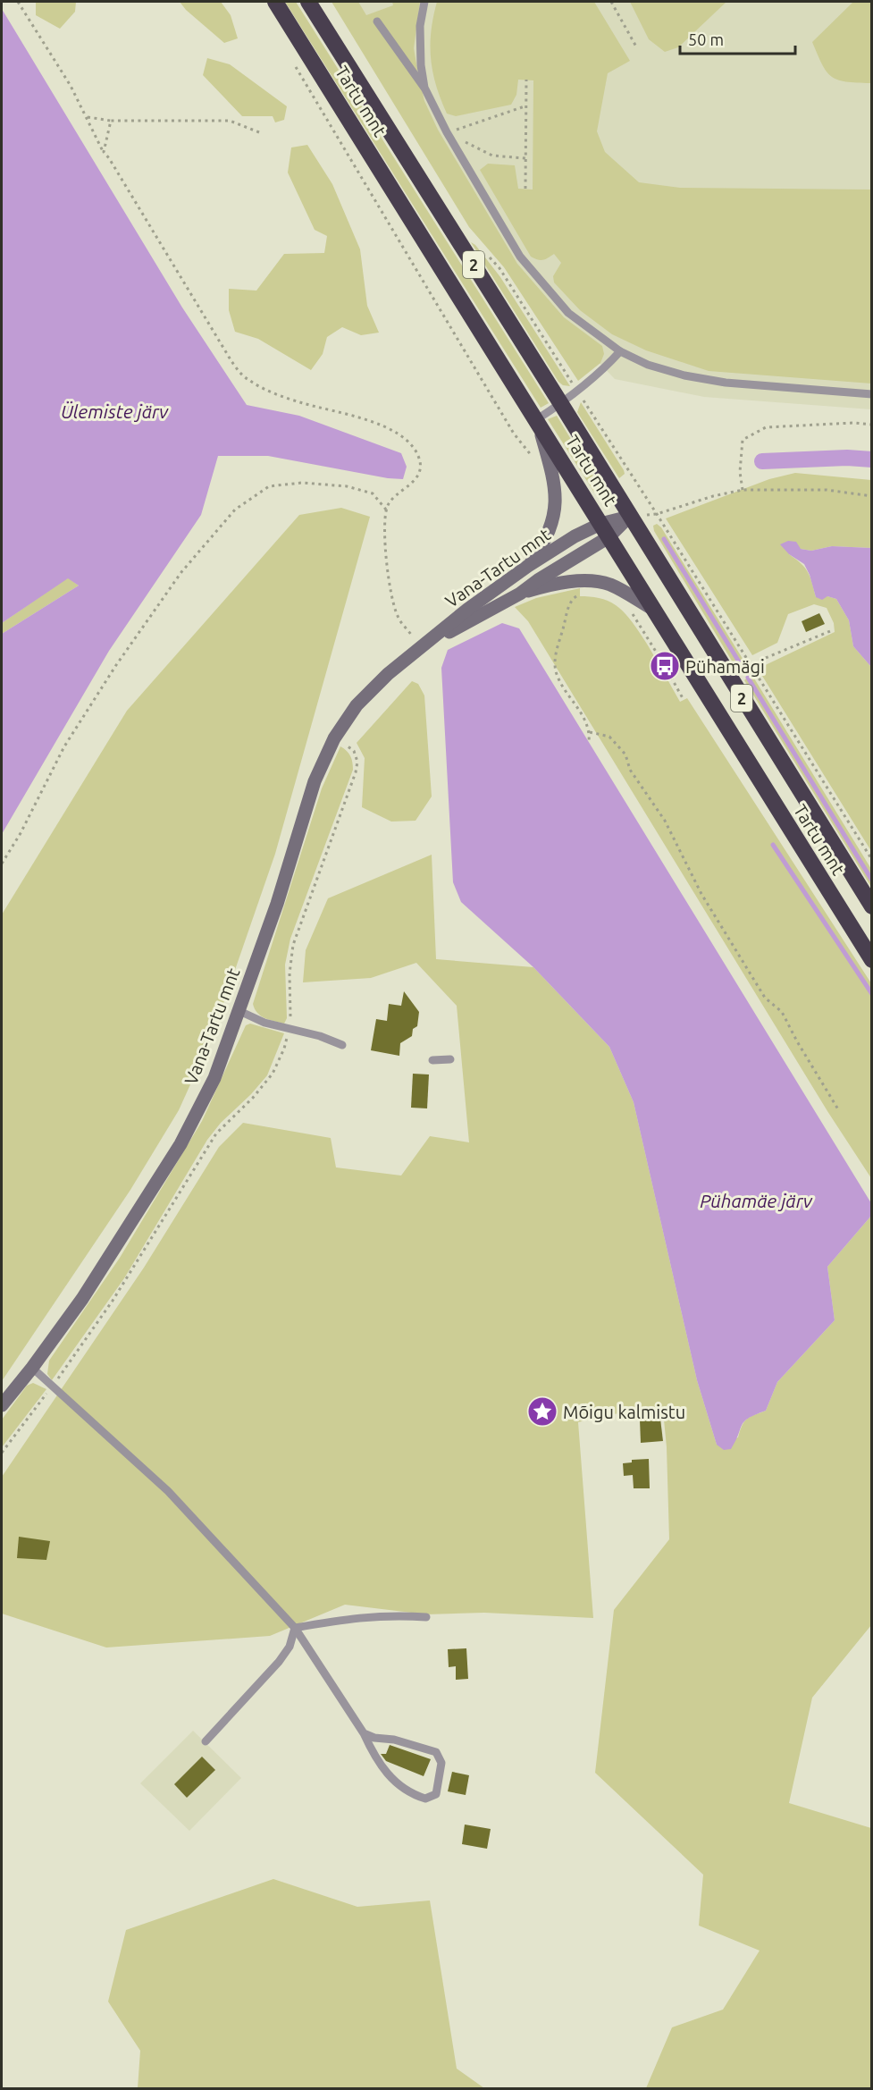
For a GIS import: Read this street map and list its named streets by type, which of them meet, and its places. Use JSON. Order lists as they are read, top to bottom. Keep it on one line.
{"streets":{"highway":["Tartu mnt","2"],"street":["Vana-Tartu mnt"]},"crossings":[["Tartu mnt","Vana-Tartu mnt"]],"water":["Ülemiste järv","Pühamäe järv"],"places":{"bus stop":["Pühamägi"],"place":["Mõigu kalmistu"]},"scale_bar":"50 m"}
